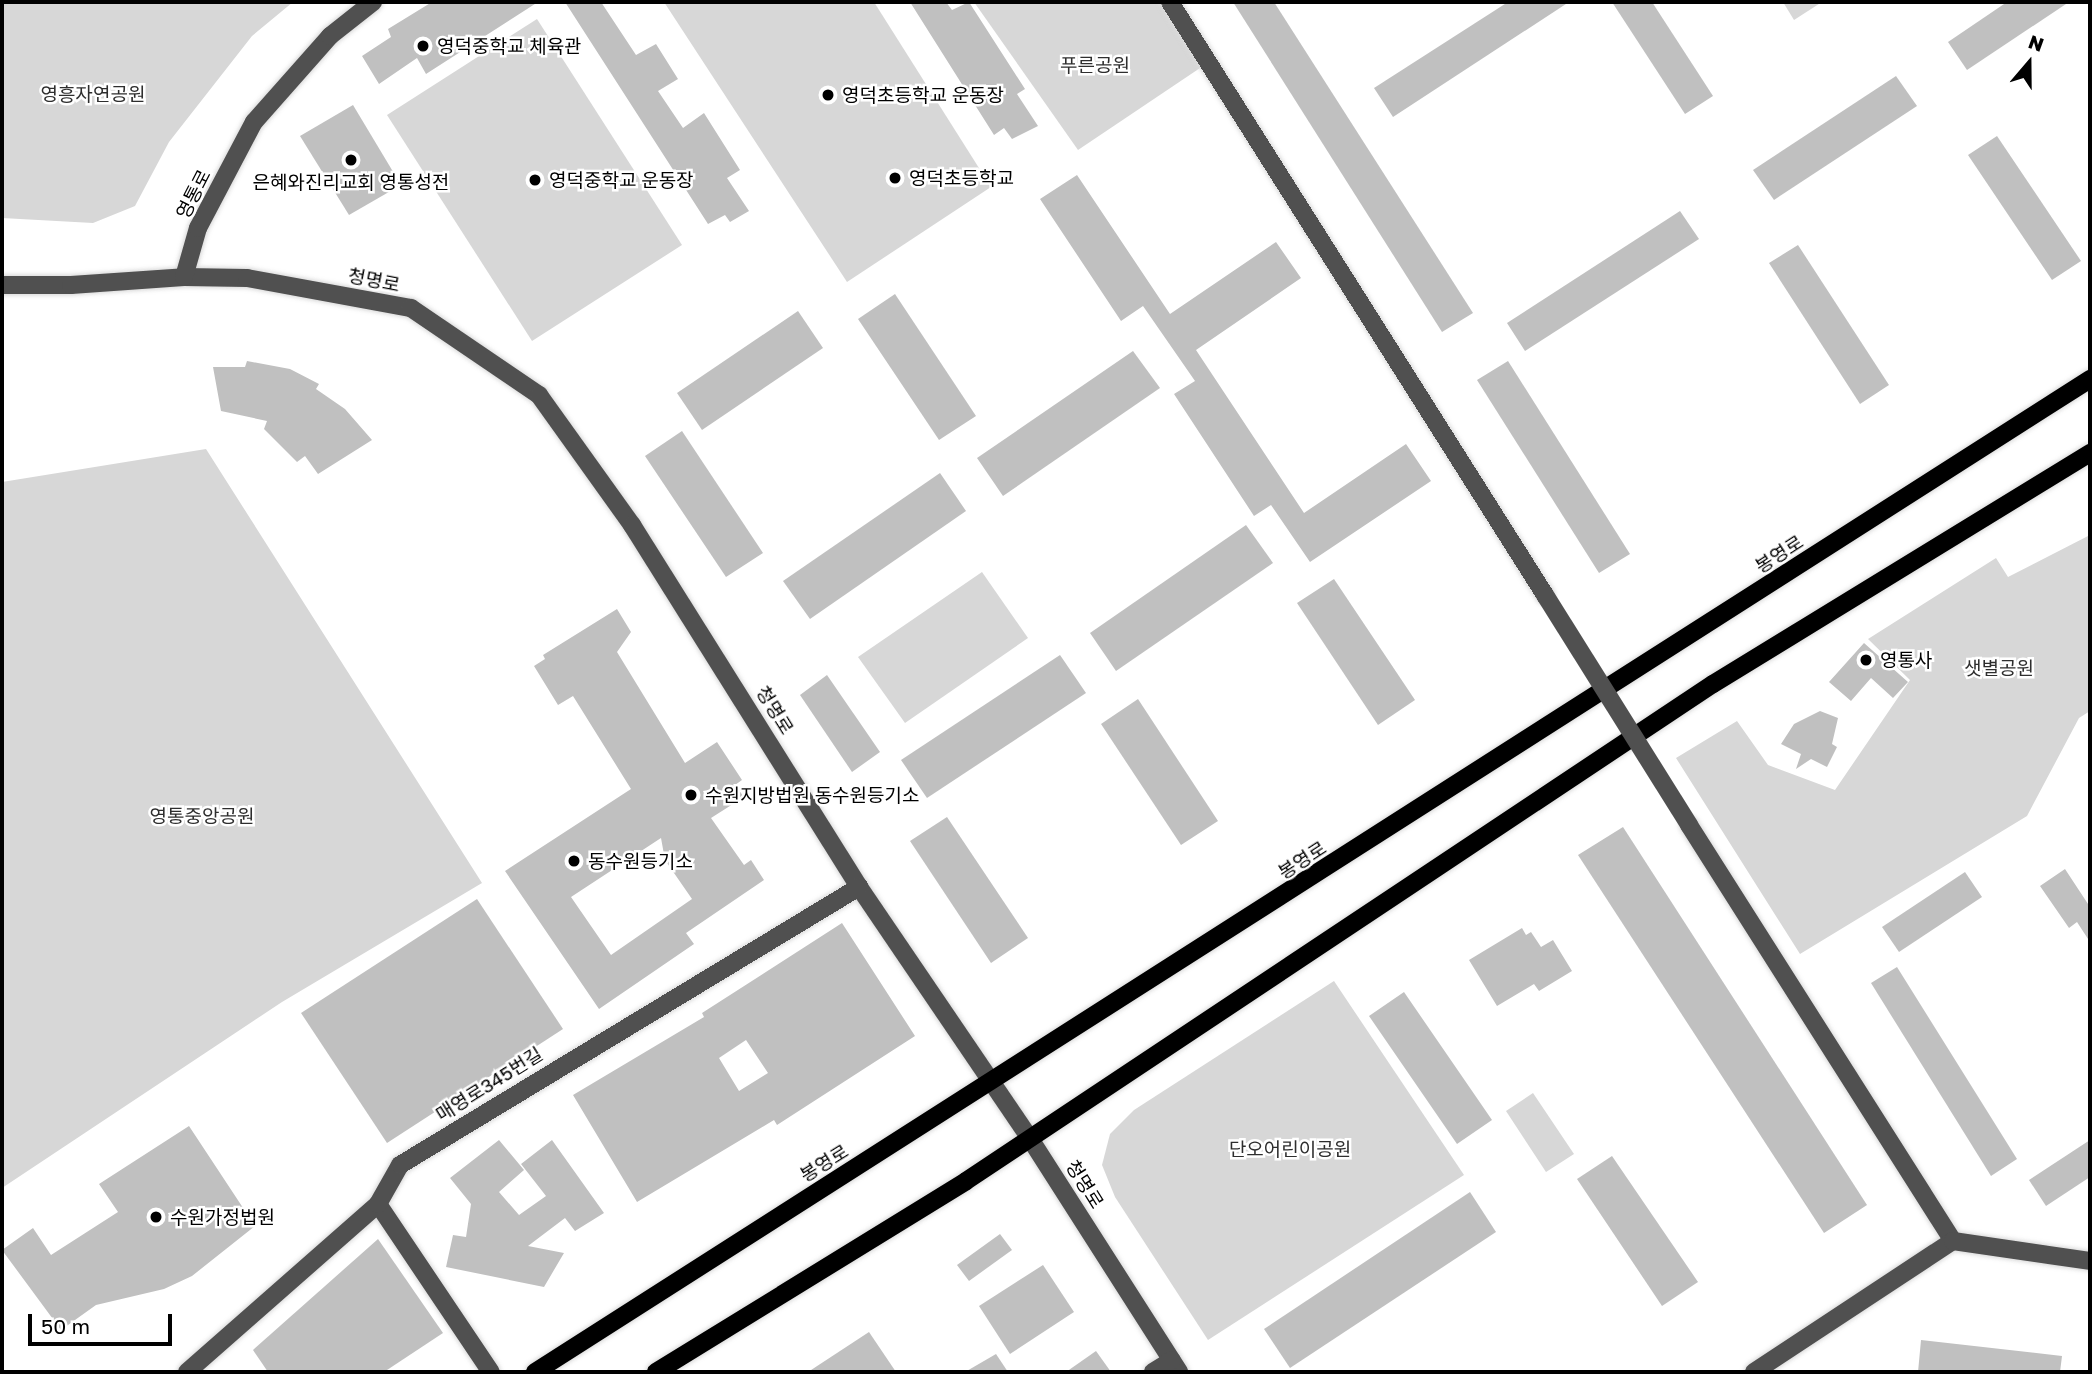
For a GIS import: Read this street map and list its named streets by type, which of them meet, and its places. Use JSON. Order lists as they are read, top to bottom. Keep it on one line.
{"streets":{"main road":["봉영로"],"street":["영통로","청명로","매영로345번길"]},"crossings":[["영통로","청명로"],["청명로","봉영로"],["청명로","매영로345번길"]],"parks":["푸른공원","영흥자연공원","샛별공원","영통중앙공원","단오어린이공원"],"places":["영덕중학교 체육관","영덕초등학교 운동장","은혜와진리교회 영통성전","영덕초등학교","영덕중학교 운동장","영통사","수원지방법원 동수원등기소","동수원등기소","수원가정법원"],"scale_bar":"50 m","north":"top"}
